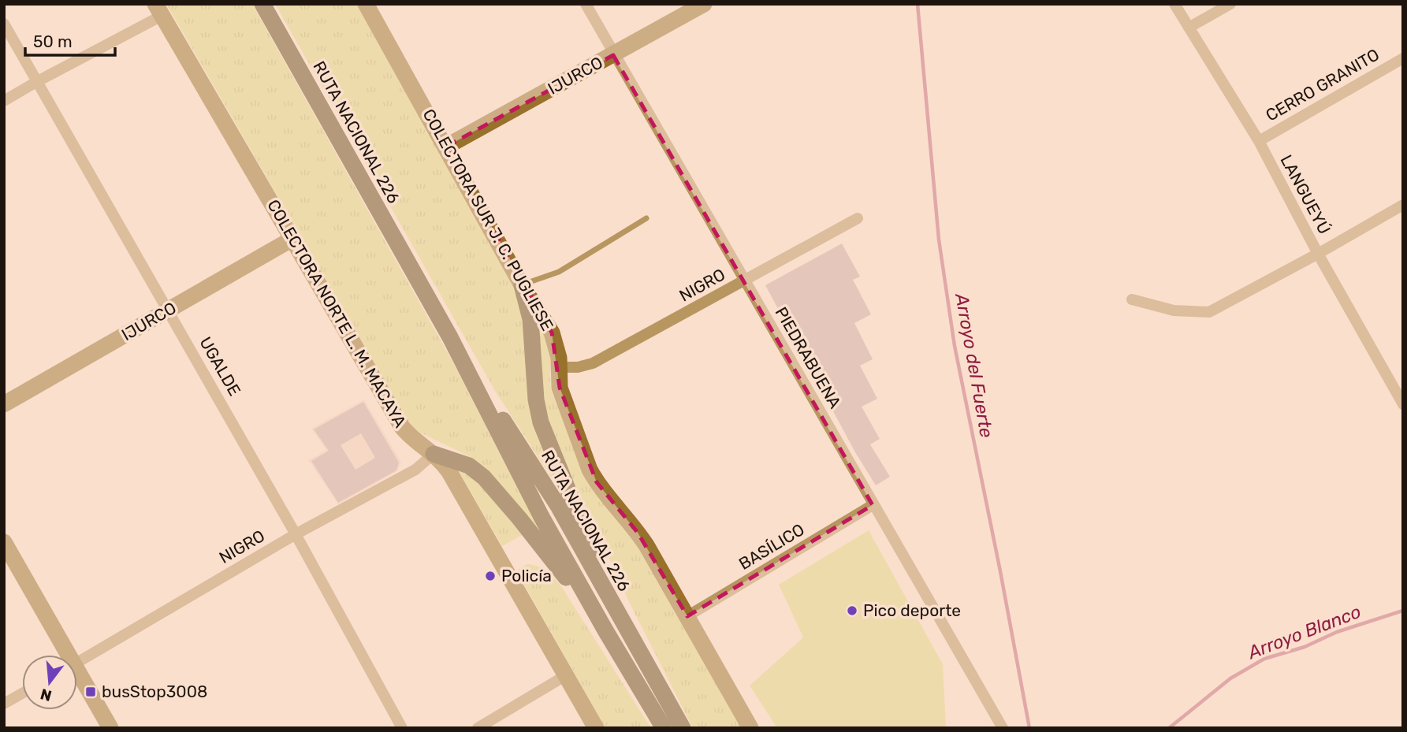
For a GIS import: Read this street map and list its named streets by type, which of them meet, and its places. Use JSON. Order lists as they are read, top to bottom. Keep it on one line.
{"streets":{"highway":["RUTA NACIONAL 226"],"main road":["IJURCO","COLECTORA SUR J. C. PUGLIESE","COLECTORA NORTE L. M. MACAYA"],"street":["CERRO GRANITO","LANGUEYÚ","NIGRO","PIEDRABUENA","UGALDE","BASÍLICO"]},"crossings":[["IJURCO","COLECTORA SUR J. C. PUGLIESE"],["IJURCO","COLECTORA NORTE L. M. MACAYA"],["IJURCO","PIEDRABUENA"],["IJURCO","UGALDE"],["CERRO GRANITO","LANGUEYÚ"],["COLECTORA SUR J. C. PUGLIESE","NIGRO"],["COLECTORA SUR J. C. PUGLIESE","BASÍLICO"],["NIGRO","COLECTORA NORTE L. M. MACAYA"],["NIGRO","PIEDRABUENA"],["NIGRO","UGALDE"],["PIEDRABUENA","BASÍLICO"]],"water":["Arroyo del Fuerte","Arroyo Blanco"],"places":{"other":["Policía","Pico deporte"],"transit":["busStop3008"]},"scale_bar":"50 m","north":"bottom"}
